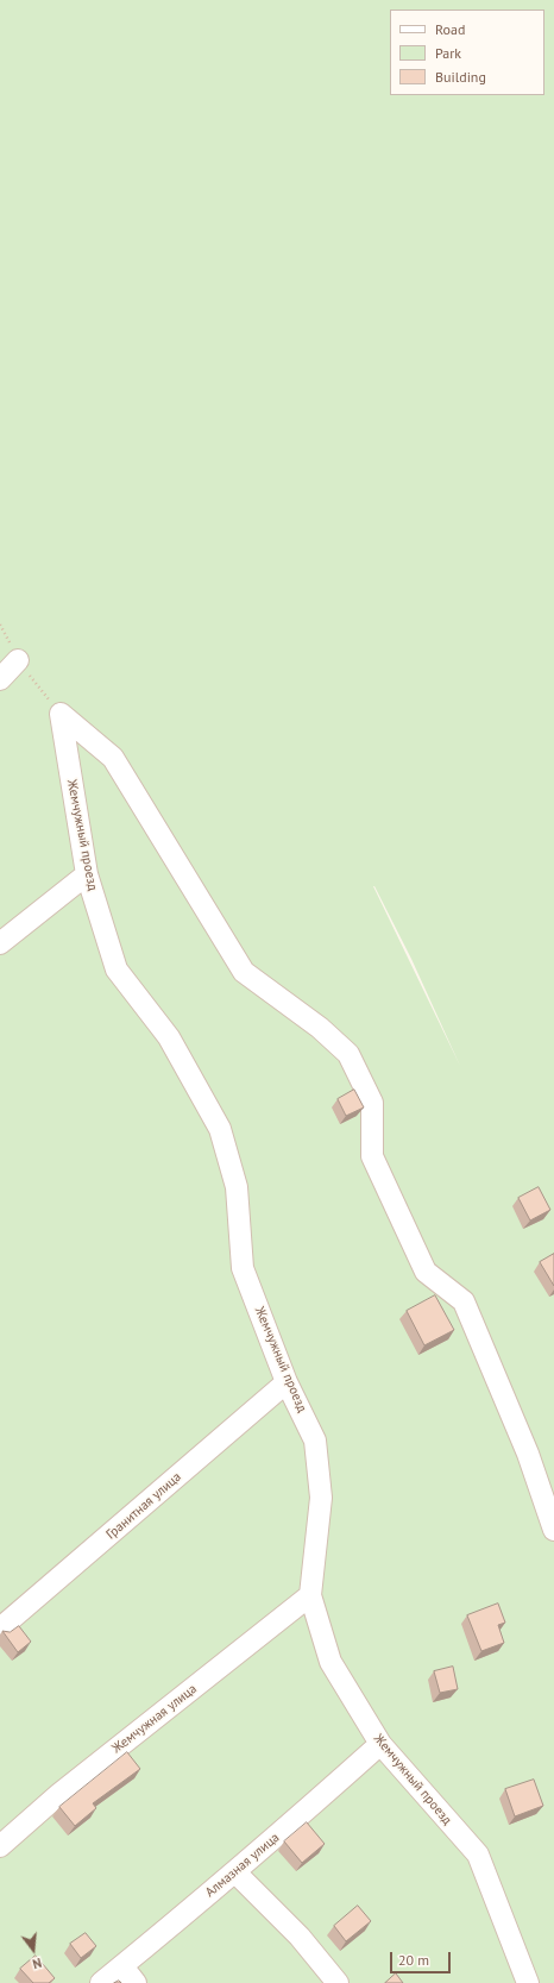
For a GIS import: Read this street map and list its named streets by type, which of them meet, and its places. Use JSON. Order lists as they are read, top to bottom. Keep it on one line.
{"streets":{"street":["Жемчужный проезд","Гранитная улица","Жемчужная улица","Алмазная улица"]},"crossings":[["Жемчужный проезд","Гранитная улица"],["Жемчужный проезд","Жемчужная улица"],["Жемчужный проезд","Алмазная улица"]],"legend":["Road","Park","Building"],"scale_bar":"20 m","north":"bottom"}
